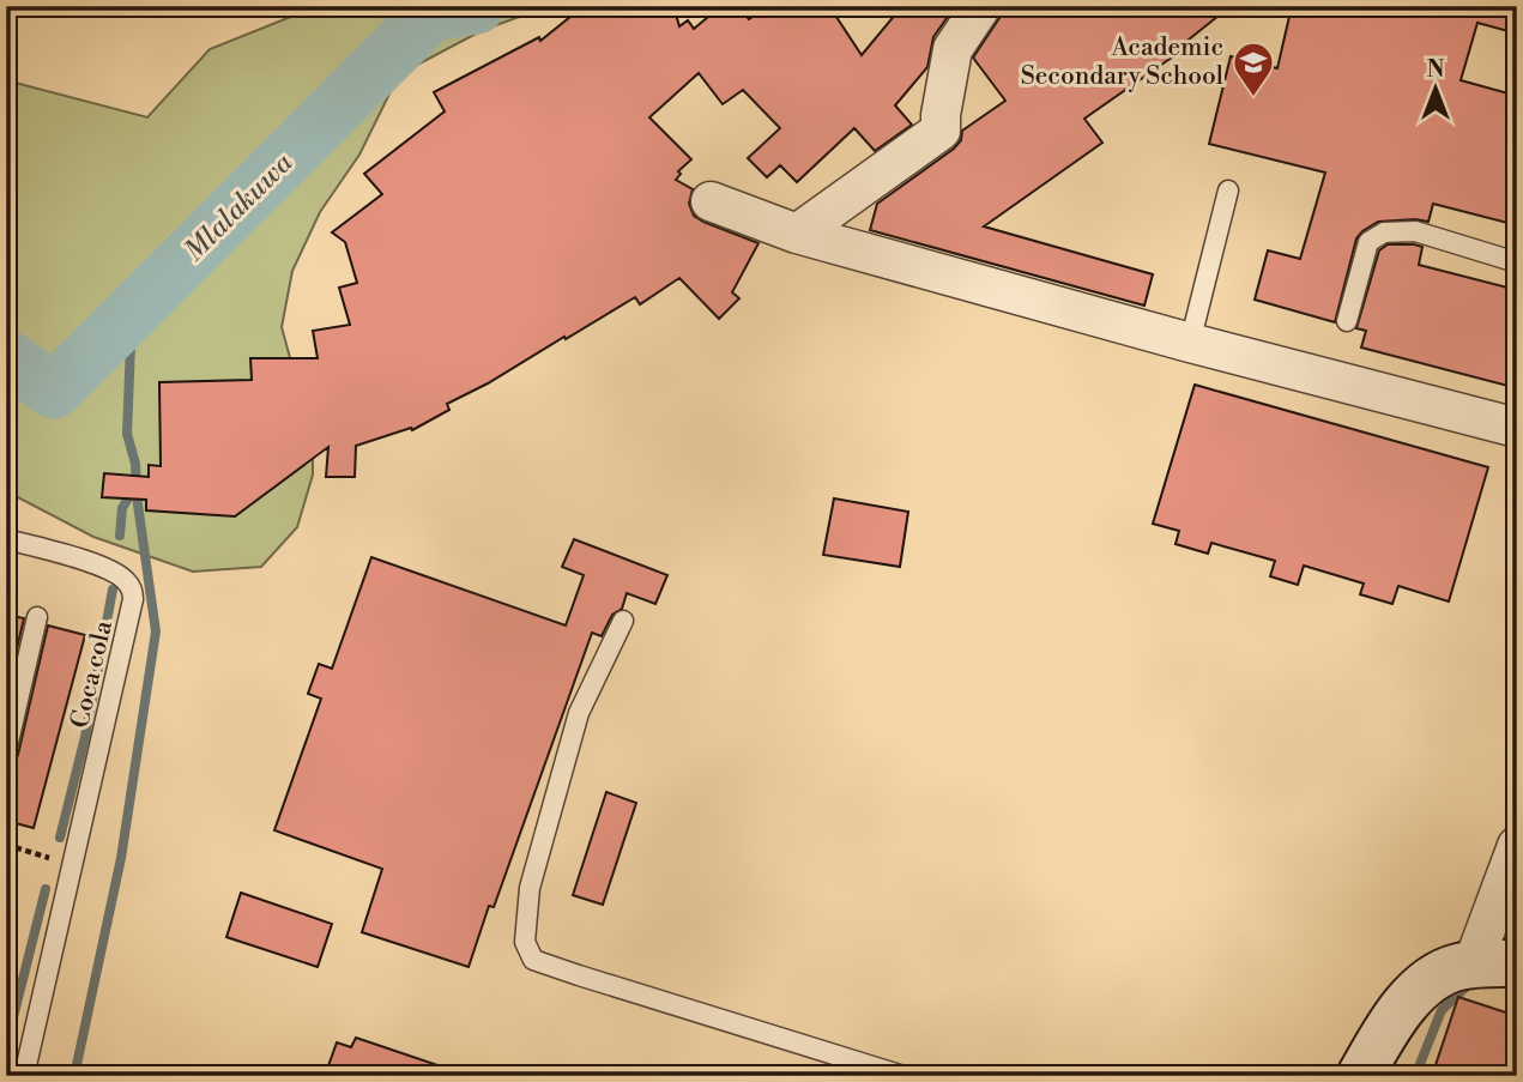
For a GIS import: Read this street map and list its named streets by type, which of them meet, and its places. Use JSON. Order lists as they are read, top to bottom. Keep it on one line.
{"streets":{"lane":["Coca cola"]},"water":["Mlalakuwa"],"places":{"school or university":["Academic Secondary School"]},"north":"top"}
